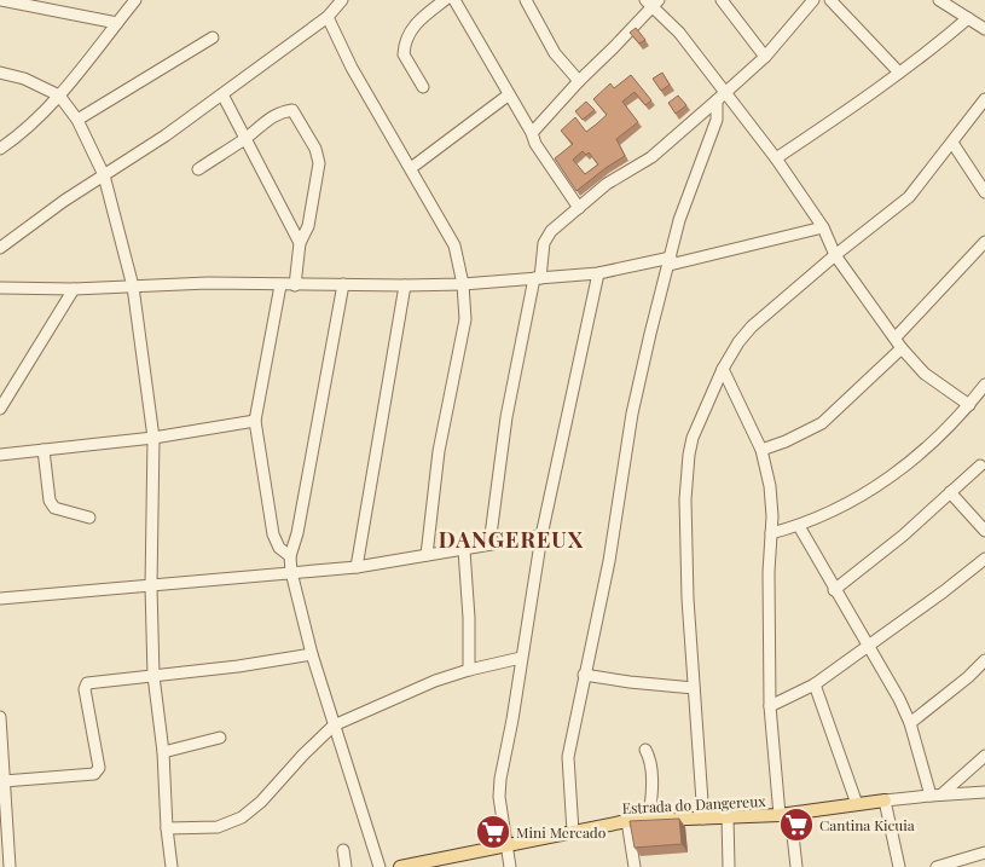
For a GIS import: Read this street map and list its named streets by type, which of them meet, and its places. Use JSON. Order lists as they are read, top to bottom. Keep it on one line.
{"streets":{"main road":["Estrada do Dangereux"]},"districts":["DANGEREUX"],"places":{"supermarket":["Cantina Kicuia","Mini Mercado"]}}
